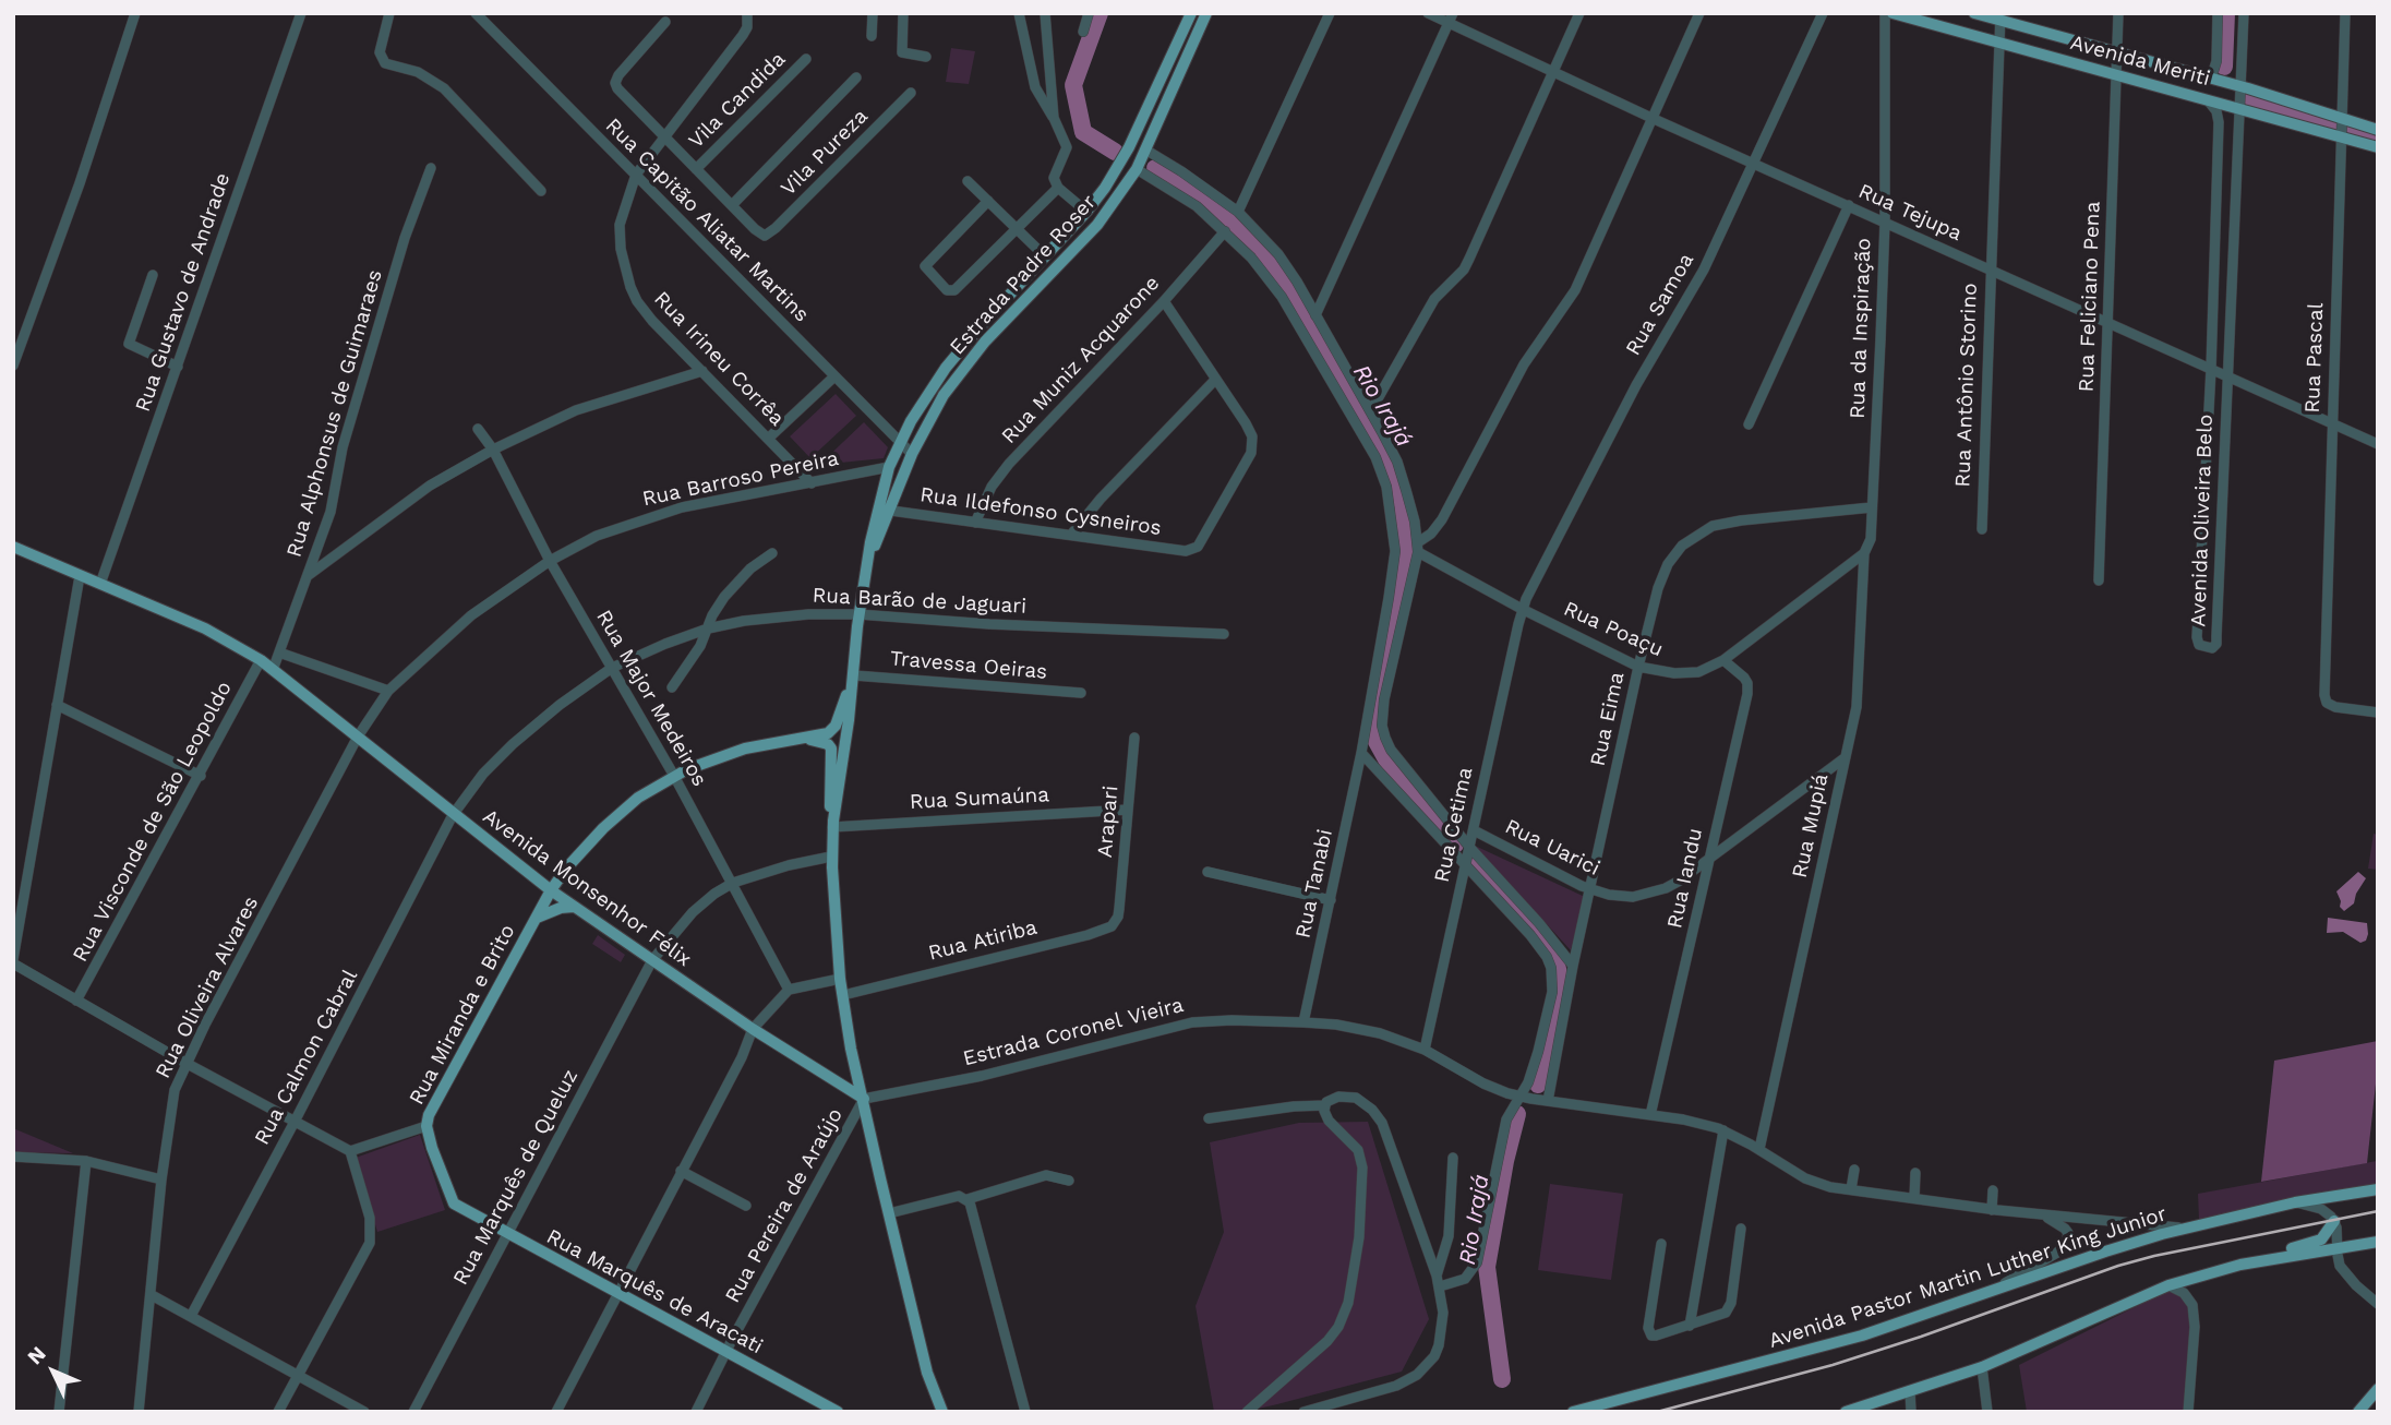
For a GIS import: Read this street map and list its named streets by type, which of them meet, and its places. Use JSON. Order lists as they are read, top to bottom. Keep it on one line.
{"streets":{"main road":["Avenida Meriti","Estrada Padre Roser","Avenida Monsenhor Félix","Rua Miranda e Brito","Avenida Pastor Martin Luther King Junior","Rua Marquês de Aracati"],"street":["Vila Candida","Vila Pureza","Rua Tejupa","Rua Capitão Aliatar Martins","Rua Gustavo de Andrade","Rua Feliciano Pena","Rua Samoa","Rua da Inspiração","Rua Pascal","Rua Irineu Corrêa","Rua Muniz Acquarone","Rua Antônio Storino","Rua Alphonsus de Guimaraes","Rua Barroso Pereira","Rua Ildefonso Cysneiros","Avenida Oliveira Belo","Rua Barão de Jaguari","Rua Poaçu","Travessa Oeiras","Rua Major Medeiros","Rua Eima","Rua Sumaúna","Rua Visconde de São Leopoldo","Arapari","Rua Cetima","Rua Mupiá","Rua Uarici","Rua Iandu","Rua Tanabi","Rua Atiriba","Rua Oliveira Alvares","Estrada Coronel Vieira","Rua Calmon Cabral","Rua Marquês de Queluz","Rua Pereira de Araújo"]},"crossings":[["Avenida Meriti","Rua Feliciano Pena"],["Avenida Meriti","Rua Pascal"],["Avenida Meriti","Rua Antônio Storino"],["Avenida Meriti","Avenida Oliveira Belo"],["Rua Tejupa","Rua Feliciano Pena"],["Rua Tejupa","Rua Samoa"],["Rua Tejupa","Rua da Inspiração"],["Rua Tejupa","Rua Pascal"],["Rua Tejupa","Rua Antônio Storino"],["Rua Tejupa","Avenida Oliveira Belo"],["Rua Capitão Aliatar Martins","Estrada Padre Roser"],["Rua Capitão Aliatar Martins","Rua Irineu Corrêa"],["Estrada Padre Roser","Rua Barroso Pereira"],["Estrada Padre Roser","Rua Ildefonso Cysneiros"],["Estrada Padre Roser","Rua Barão de Jaguari"],["Estrada Padre Roser","Travessa Oeiras"],["Estrada Padre Roser","Rua Sumaúna"],["Estrada Padre Roser","Rua Tanabi"],["Estrada Padre Roser","Avenida Monsenhor Félix"],["Estrada Padre Roser","Rua Atiriba"],["Estrada Padre Roser","Estrada Coronel Vieira"],["Estrada Padre Roser","Rua Marquês de Queluz"],["Estrada Padre Roser","Rua Pereira de Araújo"],["Rua Gustavo de Andrade","Avenida Monsenhor Félix"],["Rua Samoa","Rua Poaçu"],["Rua Samoa","Rua Cetima"],["Rua da Inspiração","Rua Eima"],["Rua da Inspiração","Rua Mupiá"],["Rua Irineu Corrêa","Rua Barroso Pereira"],["Rua Muniz Acquarone","Rua Ildefonso Cysneiros"],["Rua Muniz Acquarone","Rua Tanabi"],["Rua Alphonsus de Guimaraes","Avenida Monsenhor Félix"],["Rua Barroso Pereira","Rua Major Medeiros"],["Rua Barroso Pereira","Avenida Monsenhor Félix"],["Rua Barroso Pereira","Rua Oliveira Alvares"],["Rua Barão de Jaguari","Rua Major Medeiros"],["Rua Barão de Jaguari","Avenida Monsenhor Félix"],["Rua Barão de Jaguari","Rua Calmon Cabral"],["Rua Poaçu","Rua Eima"],["Rua Poaçu","Rua Cetima"],["Rua Poaçu","Rua Mupiá"],["Rua Poaçu","Rua Iandu"],["Rua Major Medeiros","Rua Miranda e Brito"],["Rua Major Medeiros","Rua Marquês de Queluz"],["Rua Eima","Rua Mupiá"],["Rua Eima","Rua Uarici"],["Rua Eima","Estrada Coronel Vieira"],["Rua Sumaúna","Arapari"],["Rua Visconde de São Leopoldo","Avenida Monsenhor Félix"],["Arapari","Rua Atiriba"],["Rua Cetima","Rua Uarici"],["Rua Cetima","Estrada Coronel Vieira"],["Rua Mupiá","Rua Uarici"],["Rua Mupiá","Estrada Coronel Vieira"],["Rua Uarici","Rua Iandu"],["Rua Iandu","Estrada Coronel Vieira"],["Rua Tanabi","Estrada Coronel Vieira"],["Avenida Monsenhor Félix","Rua Oliveira Alvares"],["Avenida Monsenhor Félix","Rua Miranda e Brito"],["Avenida Monsenhor Félix","Estrada Coronel Vieira"],["Avenida Monsenhor Félix","Rua Calmon Cabral"],["Avenida Monsenhor Félix","Rua Marquês de Queluz"],["Avenida Monsenhor Félix","Rua Pereira de Araújo"],["Rua Miranda e Brito","Rua Marquês de Aracati"],["Estrada Coronel Vieira","Rua Pereira de Araújo"],["Estrada Coronel Vieira","Avenida Pastor Martin Luther King Junior"],["Rua Marquês de Queluz","Rua Marquês de Aracati"],["Rua Pereira de Araújo","Rua Marquês de Aracati"]],"water":["Rio Irajá"],"north":"top left"}
